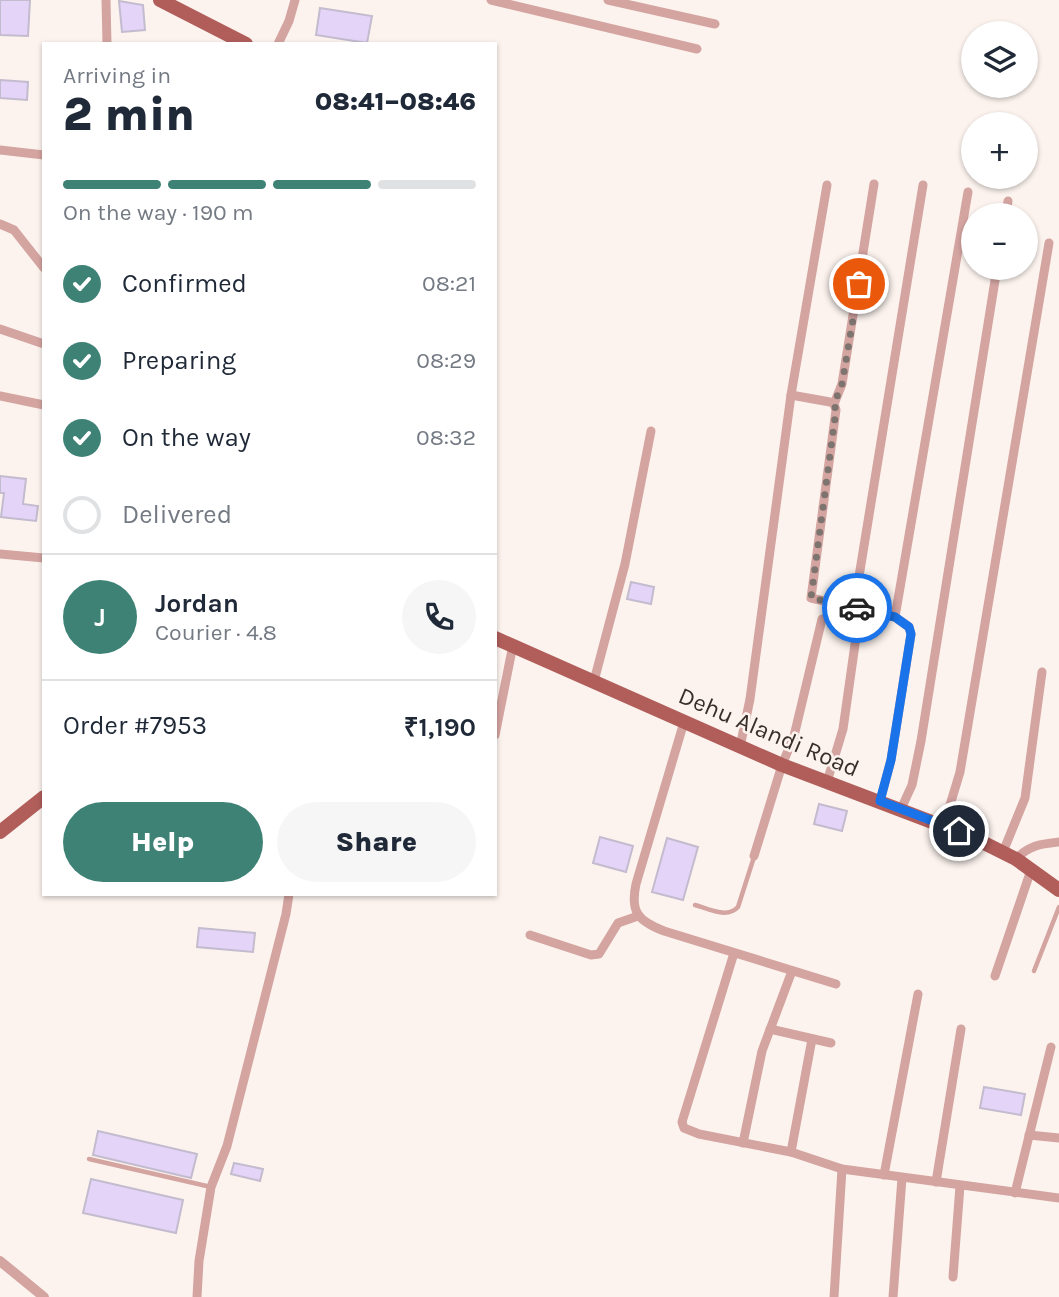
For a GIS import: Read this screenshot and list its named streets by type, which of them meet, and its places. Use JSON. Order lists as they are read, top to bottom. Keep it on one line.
{"streets":{"main road":["Dehu Alandi Road"]},"page":{"map_buttons":["+","−"],"heading":["2 min","Arriving in","08:41–08:46"],"panel":["Jordan","Courier · 4.8","Order #7953","₹1,190"],"bar":"On the way · 190 m","list":[["Confirmed","08:21"],["Preparing","08:29"],["On the way","08:32"],"Delivered"],"round":"J","buttons":["Help","Share"]}}
